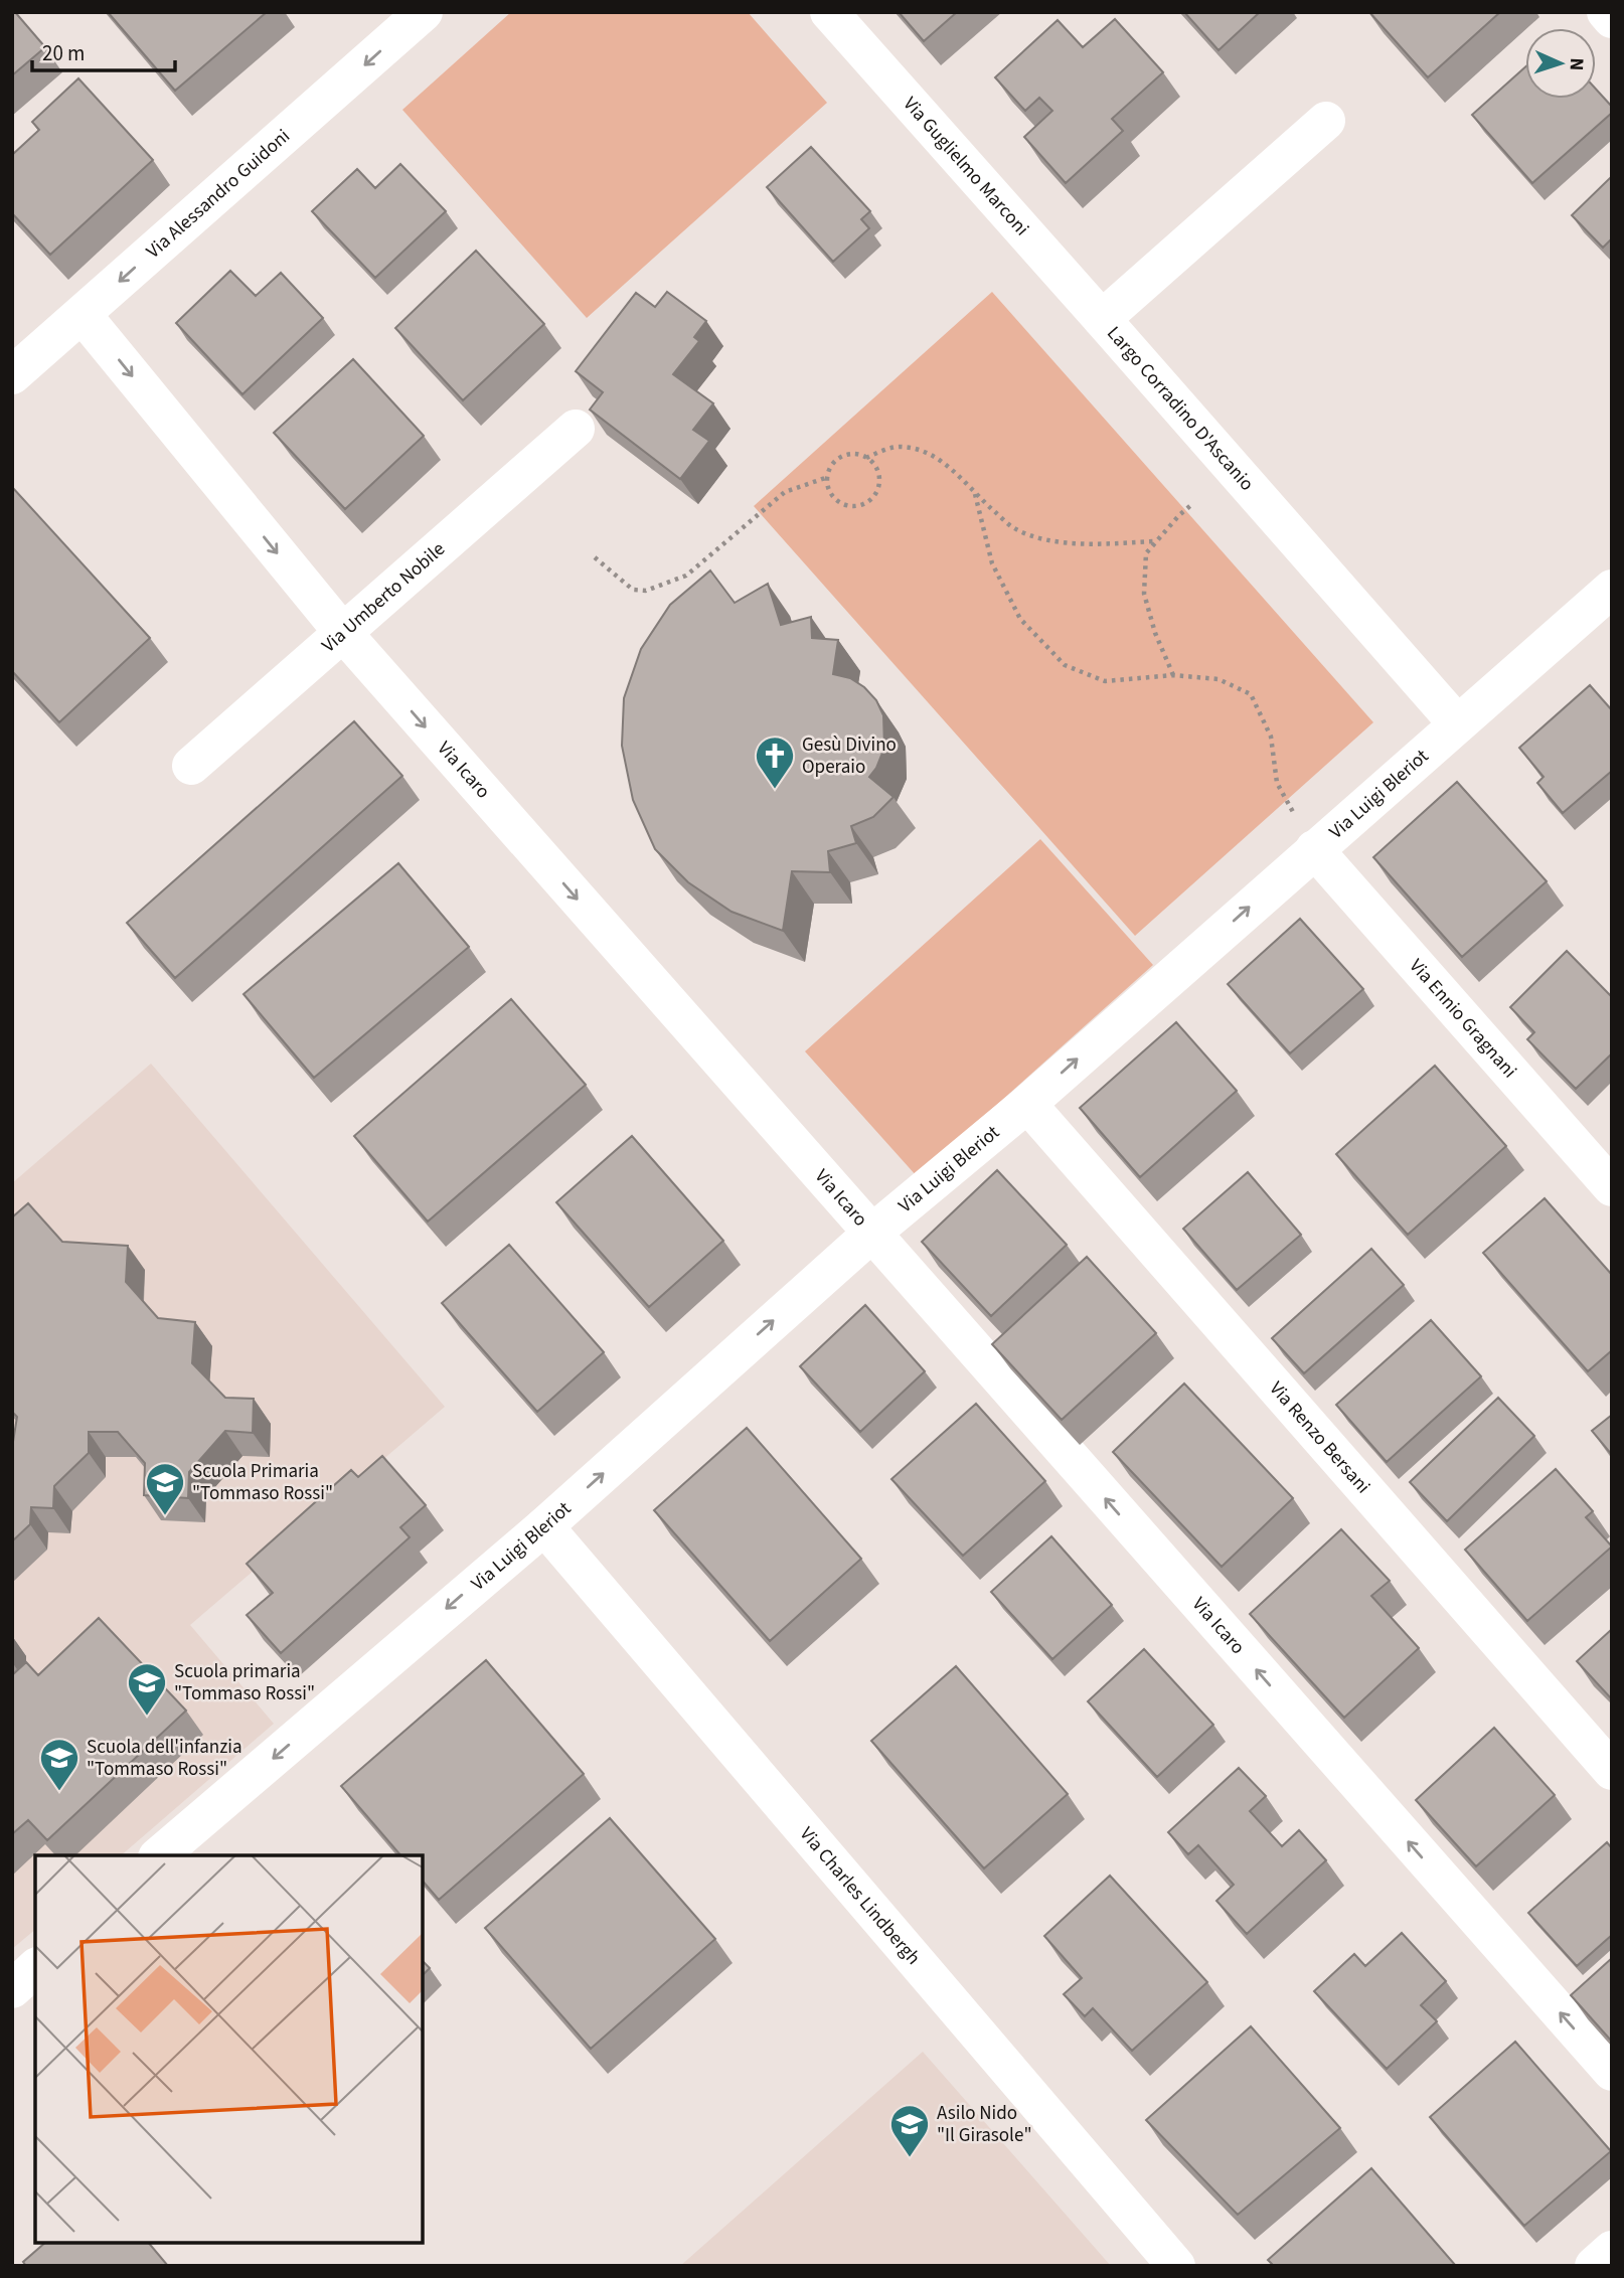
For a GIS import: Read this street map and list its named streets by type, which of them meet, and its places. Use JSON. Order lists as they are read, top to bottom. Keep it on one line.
{"streets":{"street":["Via Guglielmo Marconi","Via Alessandro Guidoni","Largo Corradino D'Ascanio","Via Umberto Nobile","Via Icaro","Via Luigi Bleriot","Via Ennio Gragnani","Via Renzo Bersani","Via Charles Lindbergh"]},"crossings":[["Via Guglielmo Marconi","Largo Corradino D'Ascanio"],["Via Alessandro Guidoni","Via Icaro"],["Largo Corradino D'Ascanio","Via Luigi Bleriot"],["Via Umberto Nobile","Via Icaro"],["Via Icaro","Via Luigi Bleriot"],["Via Luigi Bleriot","Via Ennio Gragnani"],["Via Luigi Bleriot","Via Renzo Bersani"],["Via Luigi Bleriot","Via Charles Lindbergh"]],"one_way":["Via Alessandro Guidoni"],"places":{"church":["Gesù Divino Operaio"],"school or university":["Scuola Primaria \"Tommaso Rossi\"","Scuola primaria \"Tommaso Rossi\"","Scuola dell'infanzia \"Tommaso Rossi\"","Asilo Nido \"Il Girasole\""]},"scale_bar":"20 m","north":"right"}
